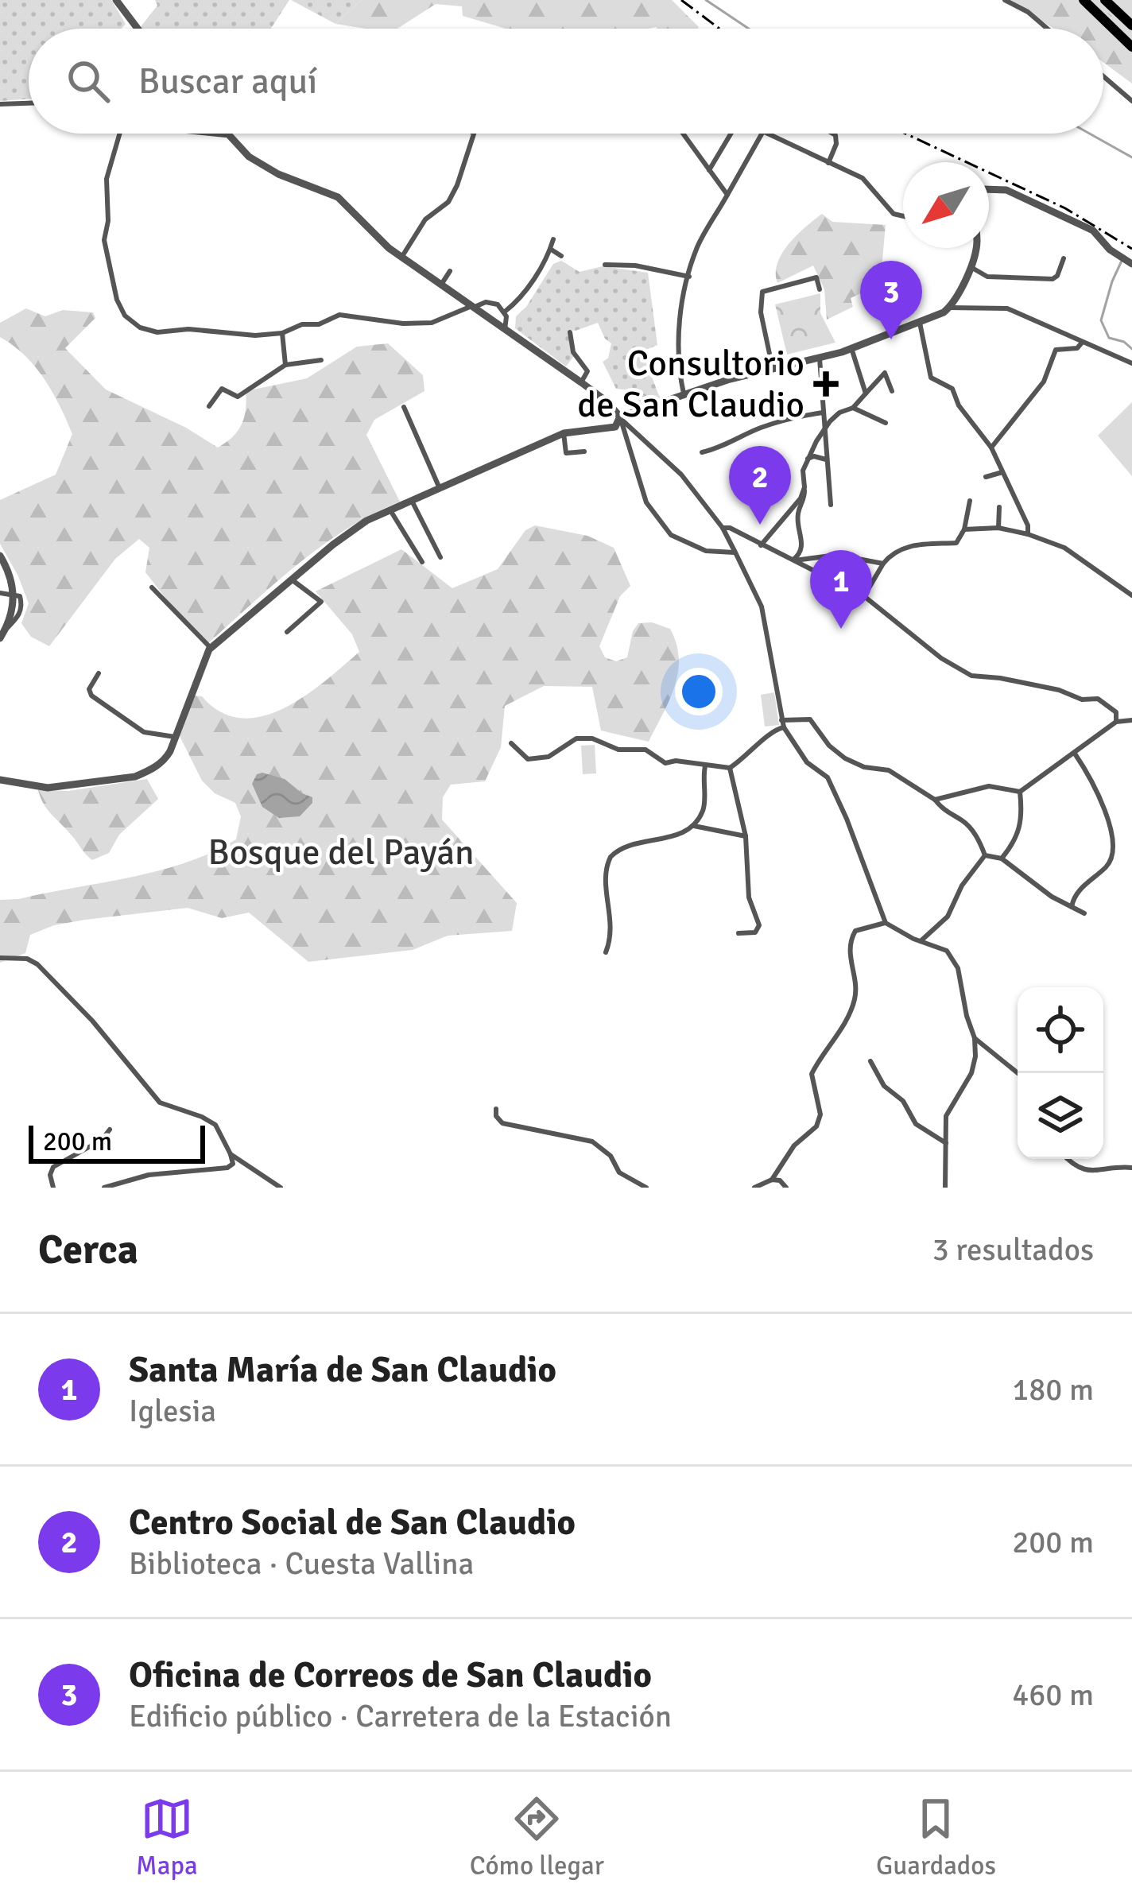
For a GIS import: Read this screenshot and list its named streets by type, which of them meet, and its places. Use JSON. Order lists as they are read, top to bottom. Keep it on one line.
{"parks":["Bosque del Payán"],"places":{"health":["Consultorio de San Claudio"]},"scale_bar":"200 m","north":"bottom left","page":{"search":"Buscar aquí","pins":["3","2","1"],"scale":"200 m","heading":["Cerca","3 resultados"],"list":[{"mark":"1","name":"Santa María de San Claudio","note":"Iglesia","value":"180 m"},{"mark":"2","name":"Centro Social de San Claudio","note":"Biblioteca · Cuesta Vallina","value":"200 m"},{"mark":"3","name":"Oficina de Correos de San Claudio","note":"Edificio público · Carretera de la Estación","value":"460 m"}],"nav":["Mapa","Cómo llegar","Guardados"]}}
